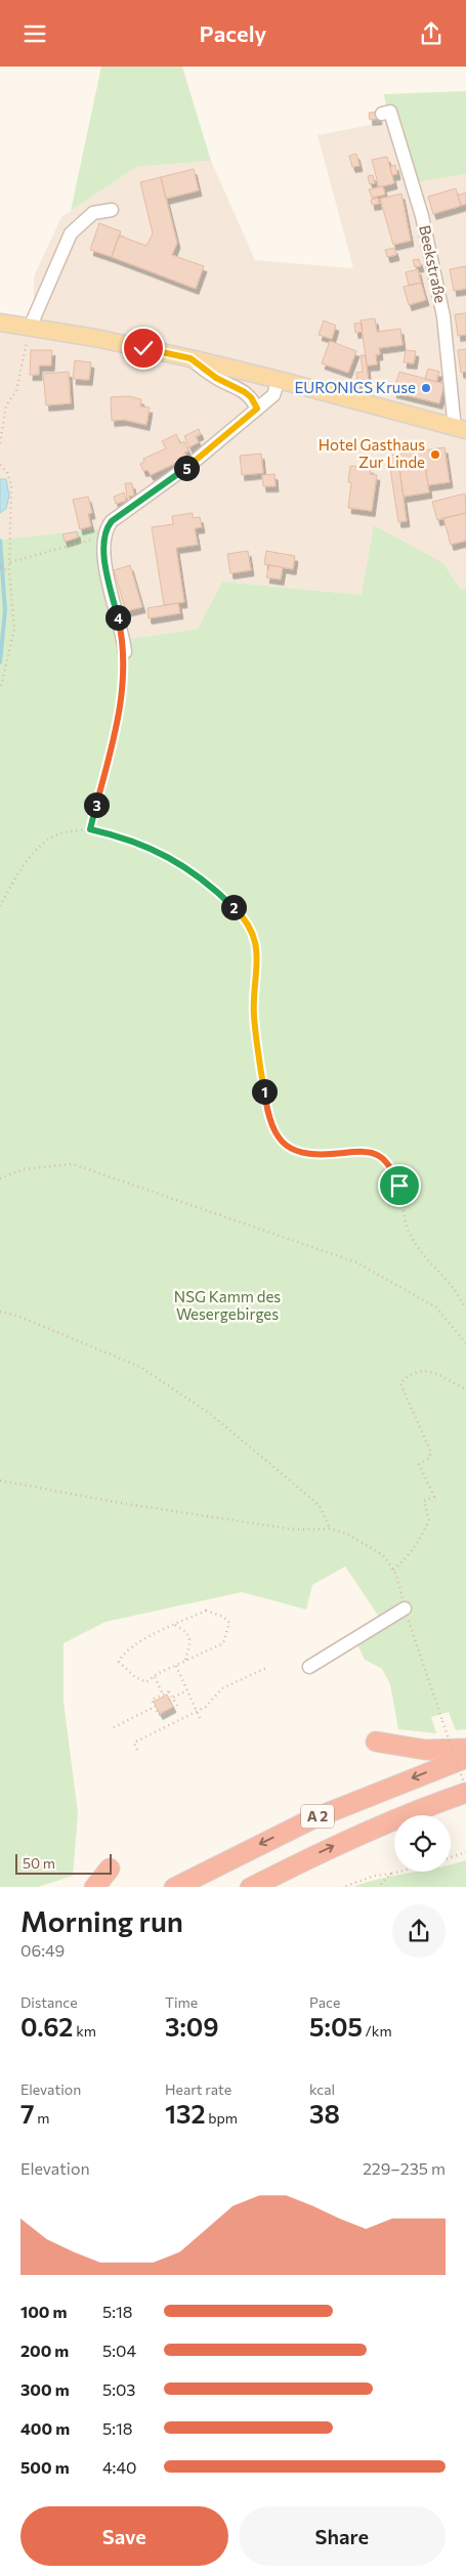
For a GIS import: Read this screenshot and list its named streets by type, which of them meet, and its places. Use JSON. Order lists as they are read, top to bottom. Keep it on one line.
{"streets":{"highway":["A 2"],"street":["Beekstraße"]},"parks":["NSG Kamm des Wesergebirges"],"places":["EURONICS Kruse","Hotel Gasthaus Zur Linde"],"scale_bar":"50 m","page":{"header":"Pacely","pins":["5","4","3","2","1"],"scale":"50 m","heading":["Morning run","06:49"],"stats":[["Distance","0.62 km"],["Time","3:09"],["Pace","5:05 /km"],["Elevation","7 m"],["Heart rate","132 bpm"],["kcal","38"]],"chart":["Elevation","229–235 m"],"list":[{"name":"100 m","note":"5:18"},{"name":"200 m","note":"5:04"},{"name":"300 m","note":"5:03"},{"name":"400 m","note":"5:18"},{"name":"500 m","note":"4:40"}],"buttons":["Save","Share"]}}
